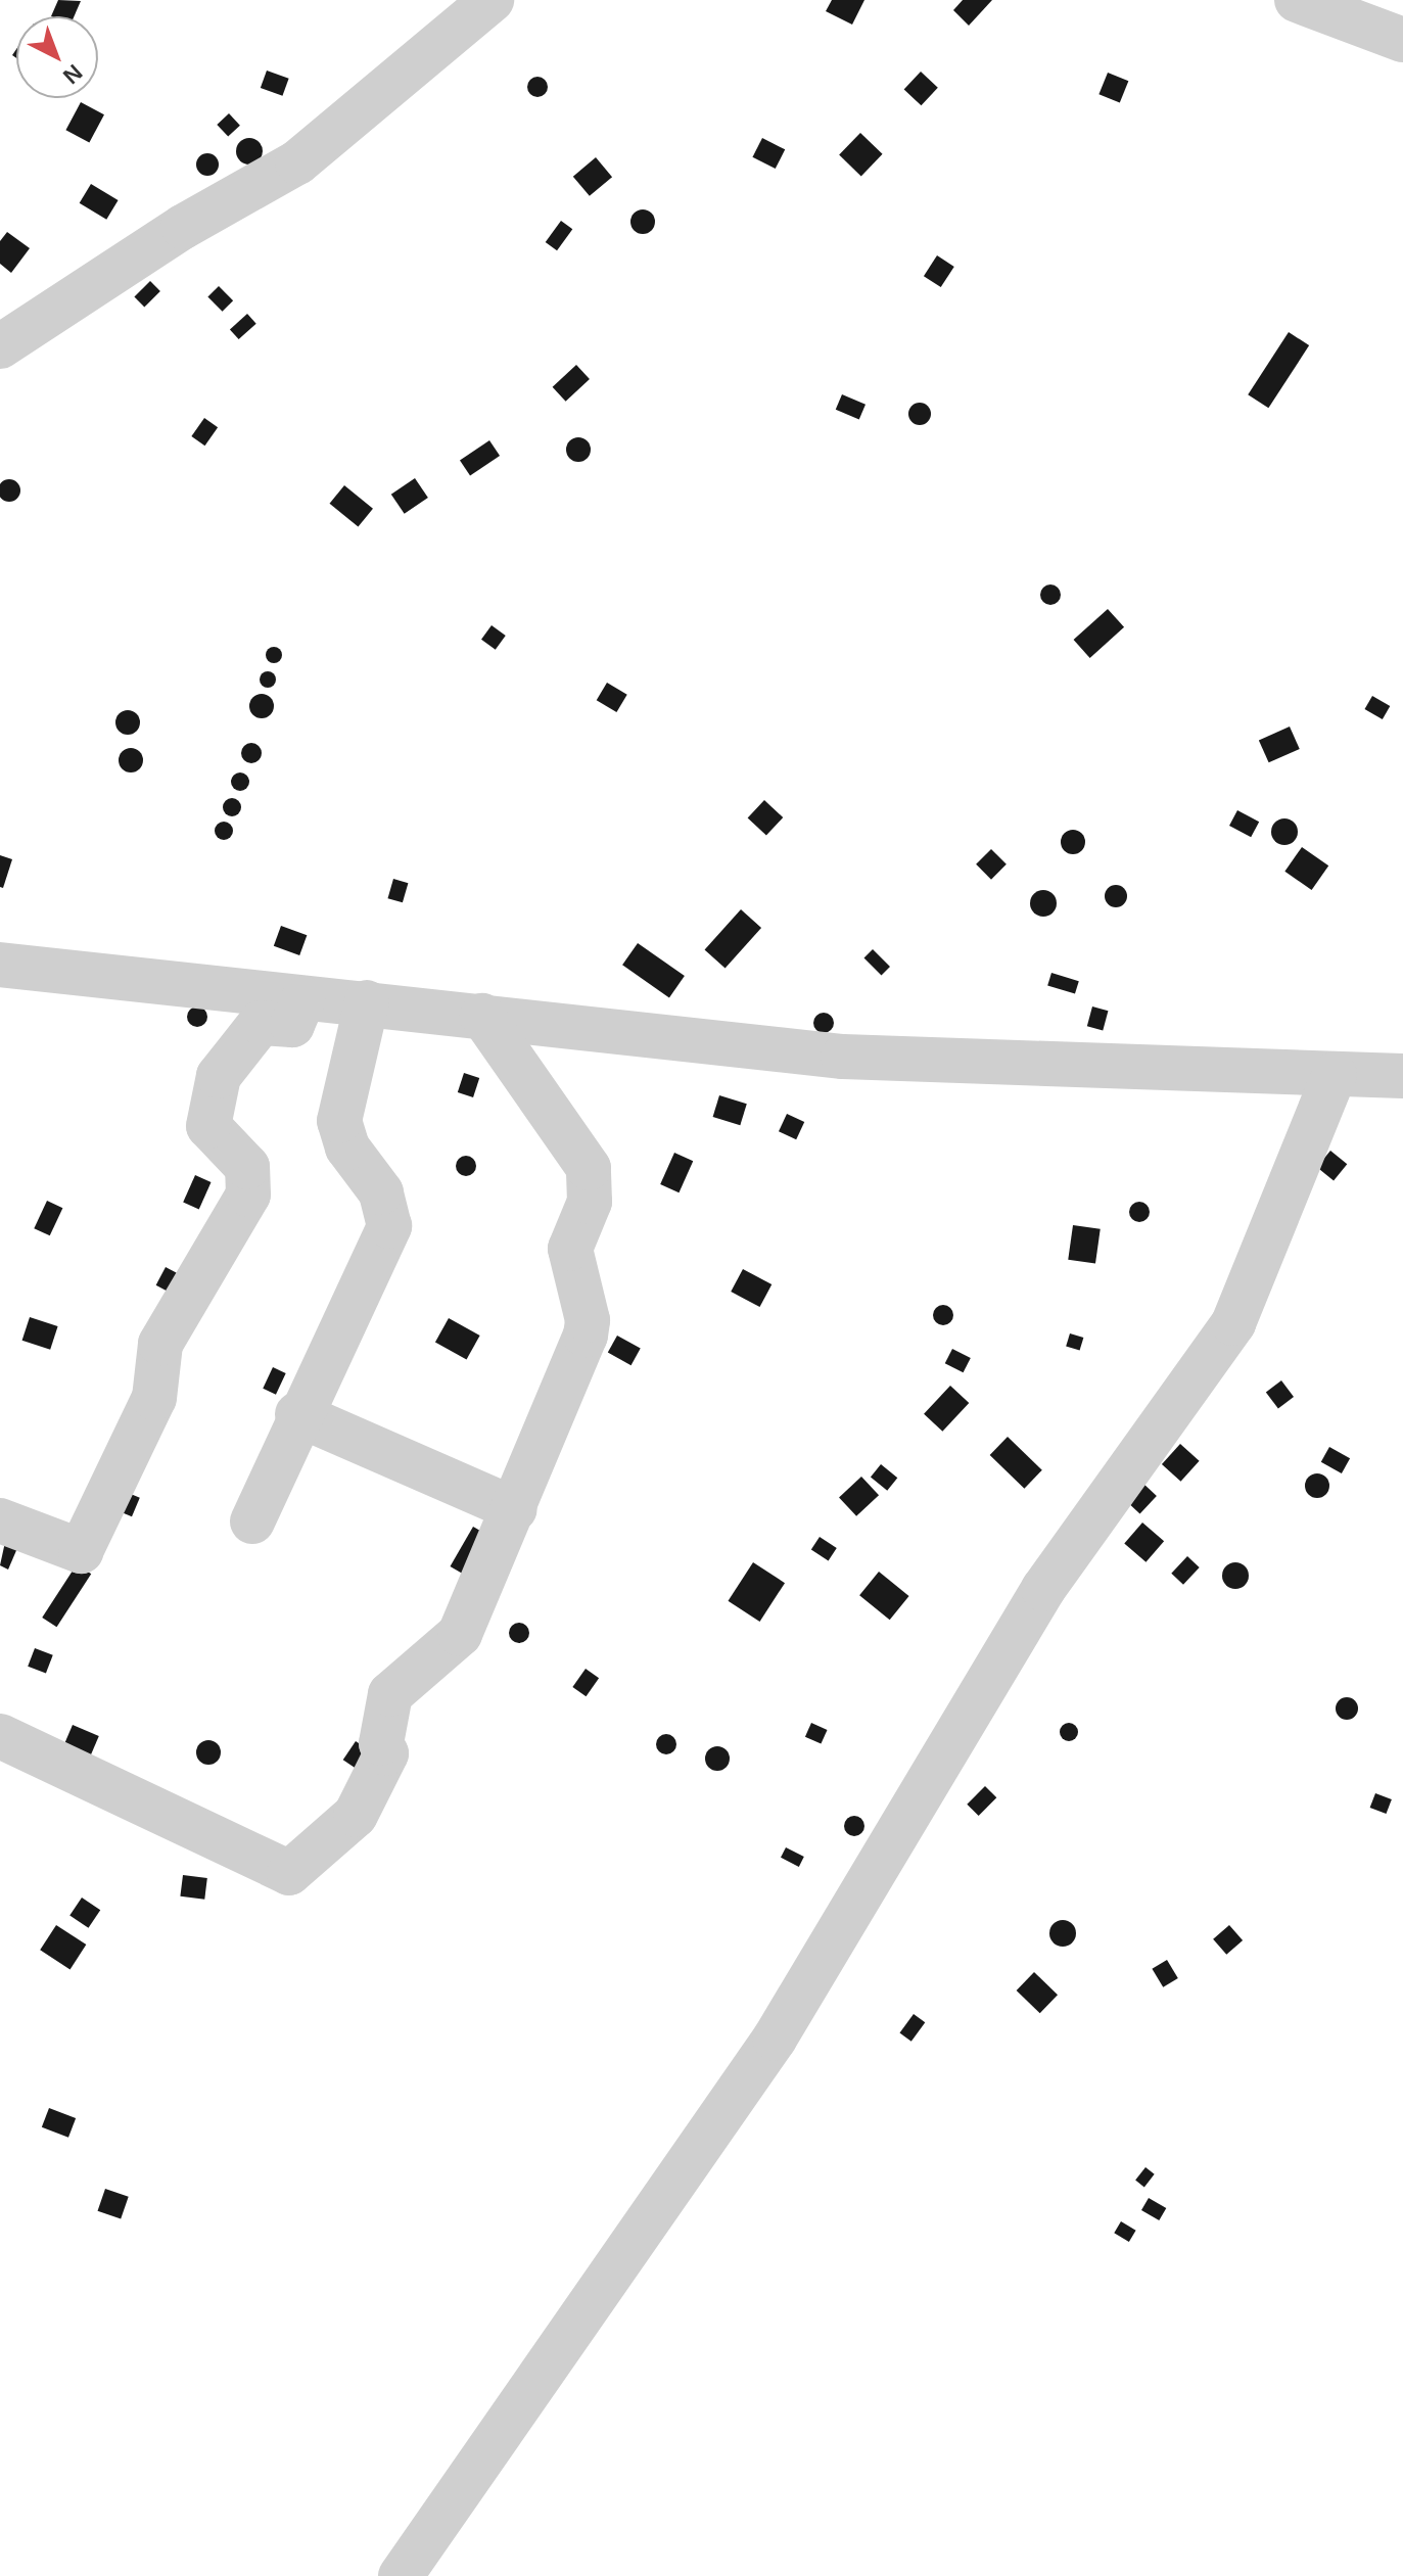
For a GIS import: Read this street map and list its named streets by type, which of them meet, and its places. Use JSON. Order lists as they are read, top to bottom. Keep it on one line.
{"north":"bottom right"}
